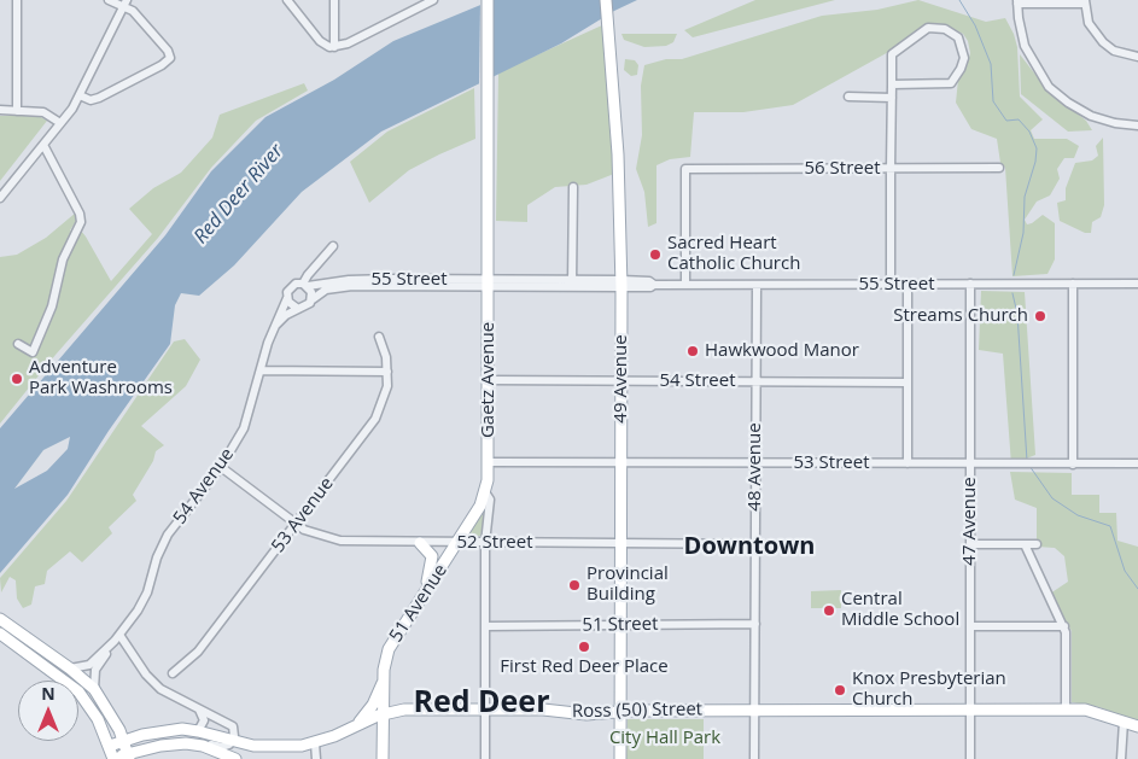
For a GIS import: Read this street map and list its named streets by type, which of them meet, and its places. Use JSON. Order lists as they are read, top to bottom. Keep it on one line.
{"streets":{"main road":["49 Avenue","Gaetz Avenue","51 Avenue","Ross (50) Street"],"street":["56 Street","55 Street","54 Street","53 Street","48 Avenue","54 Avenue","53 Avenue","47 Avenue","52 Street","51 Street"]},"crossings":[["56 Street","55 Street"],["55 Street","49 Avenue"],["55 Street","Gaetz Avenue"],["55 Street","48 Avenue"],["55 Street","54 Avenue"],["55 Street","47 Avenue"],["49 Avenue","54 Street"],["49 Avenue","53 Street"],["49 Avenue","52 Street"],["49 Avenue","51 Street"],["49 Avenue","Ross (50) Street"],["Gaetz Avenue","54 Street"],["Gaetz Avenue","53 Street"],["Gaetz Avenue","52 Street"],["Gaetz Avenue","51 Avenue"],["Gaetz Avenue","51 Street"],["Gaetz Avenue","Ross (50) Street"],["54 Street","48 Avenue"],["53 Street","48 Avenue"],["53 Street","47 Avenue"],["48 Avenue","52 Street"],["48 Avenue","51 Street"],["48 Avenue","Ross (50) Street"],["54 Avenue","52 Street"],["53 Avenue","52 Street"],["47 Avenue","Ross (50) Street"],["52 Street","51 Avenue"],["51 Avenue","Ross (50) Street"]],"districts":["Downtown","Red Deer"],"water":["Red Deer River"],"parks":["City Hall Park"],"places":["Sacred Heart Catholic Church","Streams Church","Hawkwood Manor","Adventure Park Washrooms","Provincial Building","Central Middle School","First Red Deer Place","Knox Presbyterian Church"],"north":"top"}
